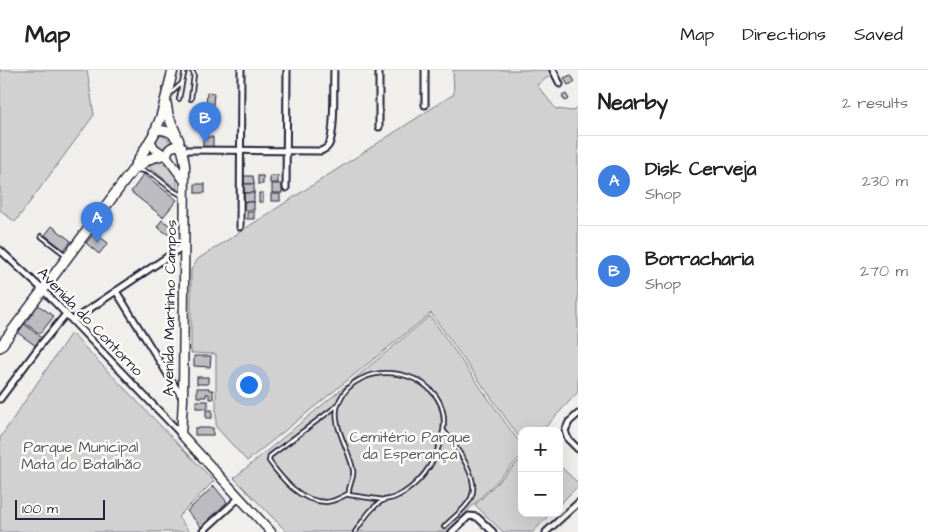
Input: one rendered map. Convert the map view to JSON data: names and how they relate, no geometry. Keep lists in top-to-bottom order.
{
  "streets": {
    "main road": ["Avenida Martinho Campos"],
    "street": ["Avenida do Contorno"]
  },
  "crossings": [
    ["Avenida Martinho Campos", "Avenida do Contorno"]
  ],
  "parks": ["Cemitério Parque da Esperança", "Parque Municipal Mata do Batalhão"],
  "scale_bar": "100 m",
  "page": {
    "header": "Map",
    "nav": ["Map", "Directions", "Saved"],
    "heading": ["Nearby", "2 results"],
    "pins": ["B", "A"],
    "list": [
      {
        "mark": "A",
        "name": "Disk Cerveja",
        "note": "Shop",
        "value": "230 m"
      },
      {
        "mark": "B",
        "name": "Borracharia",
        "note": "Shop",
        "value": "270 m"
      }
    ],
    "map_buttons": ["+", "−"],
    "scale": "100 m"
  }
}
